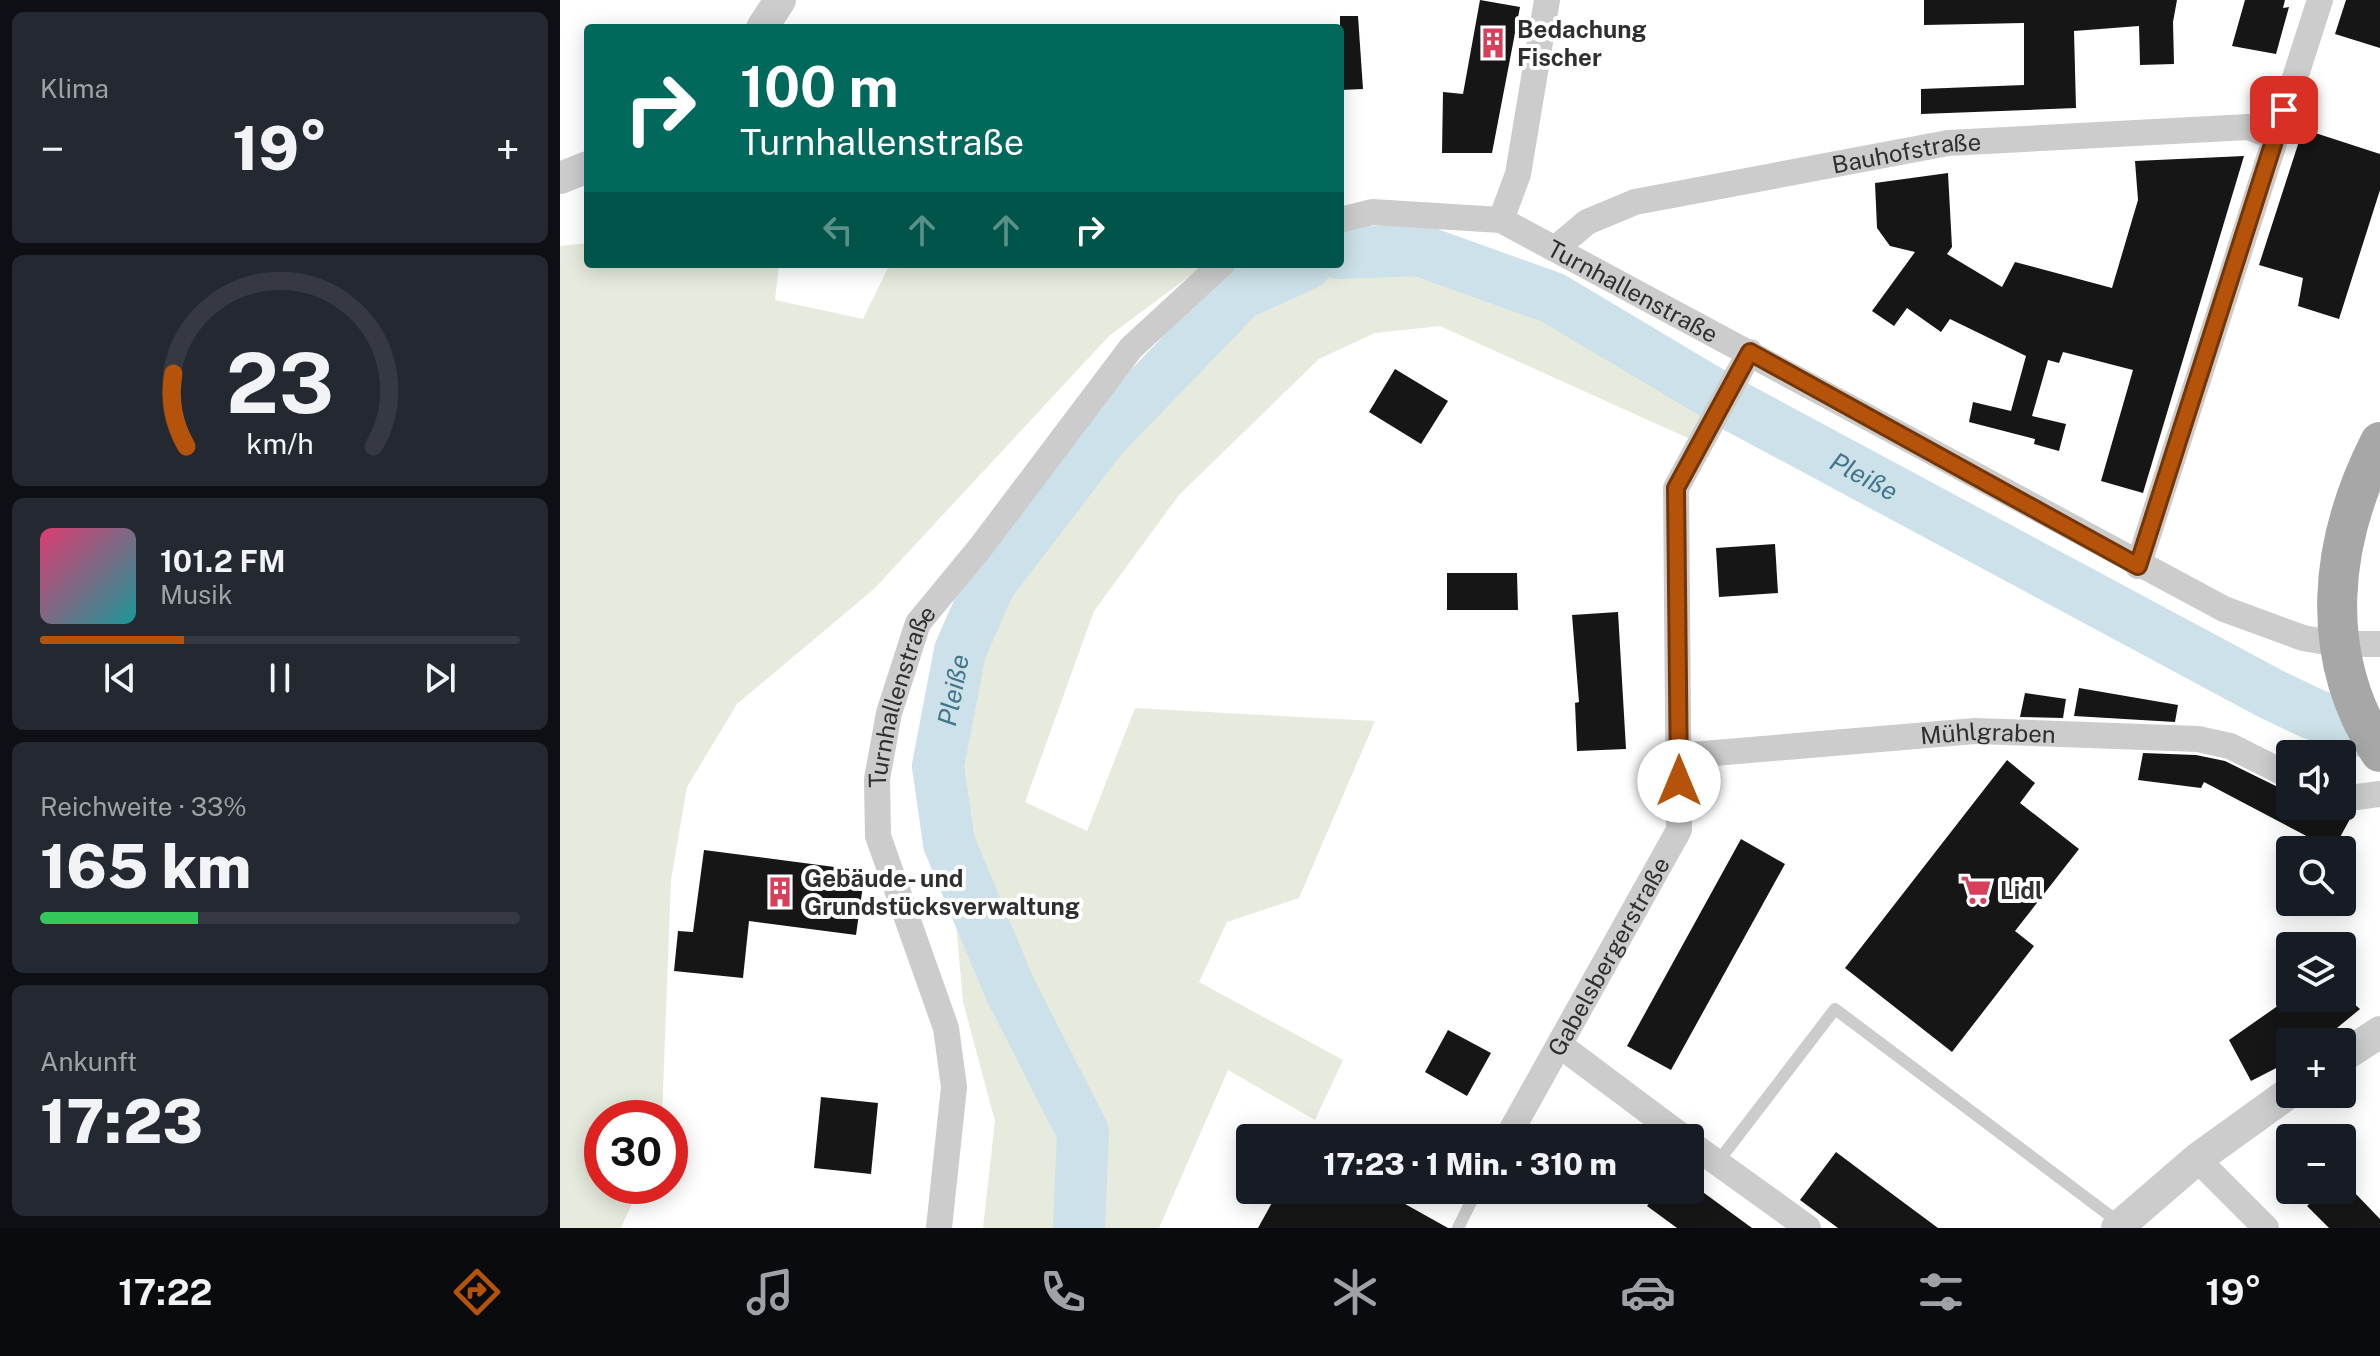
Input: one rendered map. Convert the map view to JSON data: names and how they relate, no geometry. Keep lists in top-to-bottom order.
{
  "streets": {
    "street": [
      "Bauhofstraße",
      "Turnhallenstraße",
      "Mühlgraben",
      "Gabelsbergerstraße"
    ]
  },
  "crossings": [
    ["Bauhofstraße", "Turnhallenstraße"],
    ["Turnhallenstraße", "Gabelsbergerstraße"],
    ["Mühlgraben", "Gabelsbergerstraße"]
  ],
  "water": ["Pleiße"],
  "places": {
    "building": ["Bedachung Fischer", "Gebäude- und Grundstücksverwaltung"],
    "supermarket": ["Lidl"]
  },
  "page": {
    "tile": [
      "Klima",
      ["Reichweite · 33%", "165 km"],
      ["Ankunft", "17:23"]
    ],
    "turn": ["100 m", "Turnhallenstraße"],
    "heat": ["−", "19°", "+"],
    "song": ["101.2 FM", "Musik"],
    "map_buttons": ["+", "−"],
    "limit": "30",
    "trip": "17:23 · 1 Min. · 310 m",
    "tabs": ["17:22", "19°"],
    "gauge": ["23", "km/h"]
  }
}
